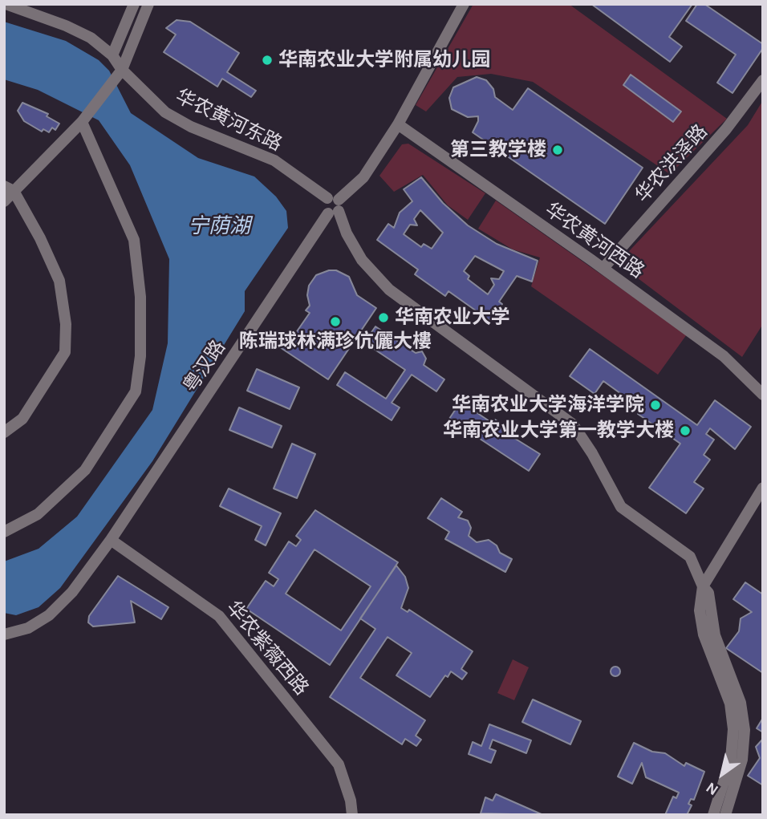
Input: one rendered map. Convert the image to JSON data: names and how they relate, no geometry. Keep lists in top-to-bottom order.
{
  "streets": {
    "street": [
      "华农黄河东路",
      "华农洪泽路",
      "华农黄河西路",
      "粤汉路",
      "华农紫薇西路"
    ]
  },
  "crossings": [
    ["华农黄河东路", "粤汉路"],
    ["华农洪泽路", "华农黄河西路"],
    ["华农黄河西路", "粤汉路"],
    ["粤汉路", "华农紫薇西路"]
  ],
  "water": ["宁荫湖"],
  "places": [
    "华南农业大学附属幼儿园",
    "第三教学楼",
    "华南农业大学",
    "陈瑞球林满珍伉儷大樓",
    "华南农业大学海洋学院",
    "华南农业大学第一教学大楼"
  ],
  "north": "bottom left"
}
